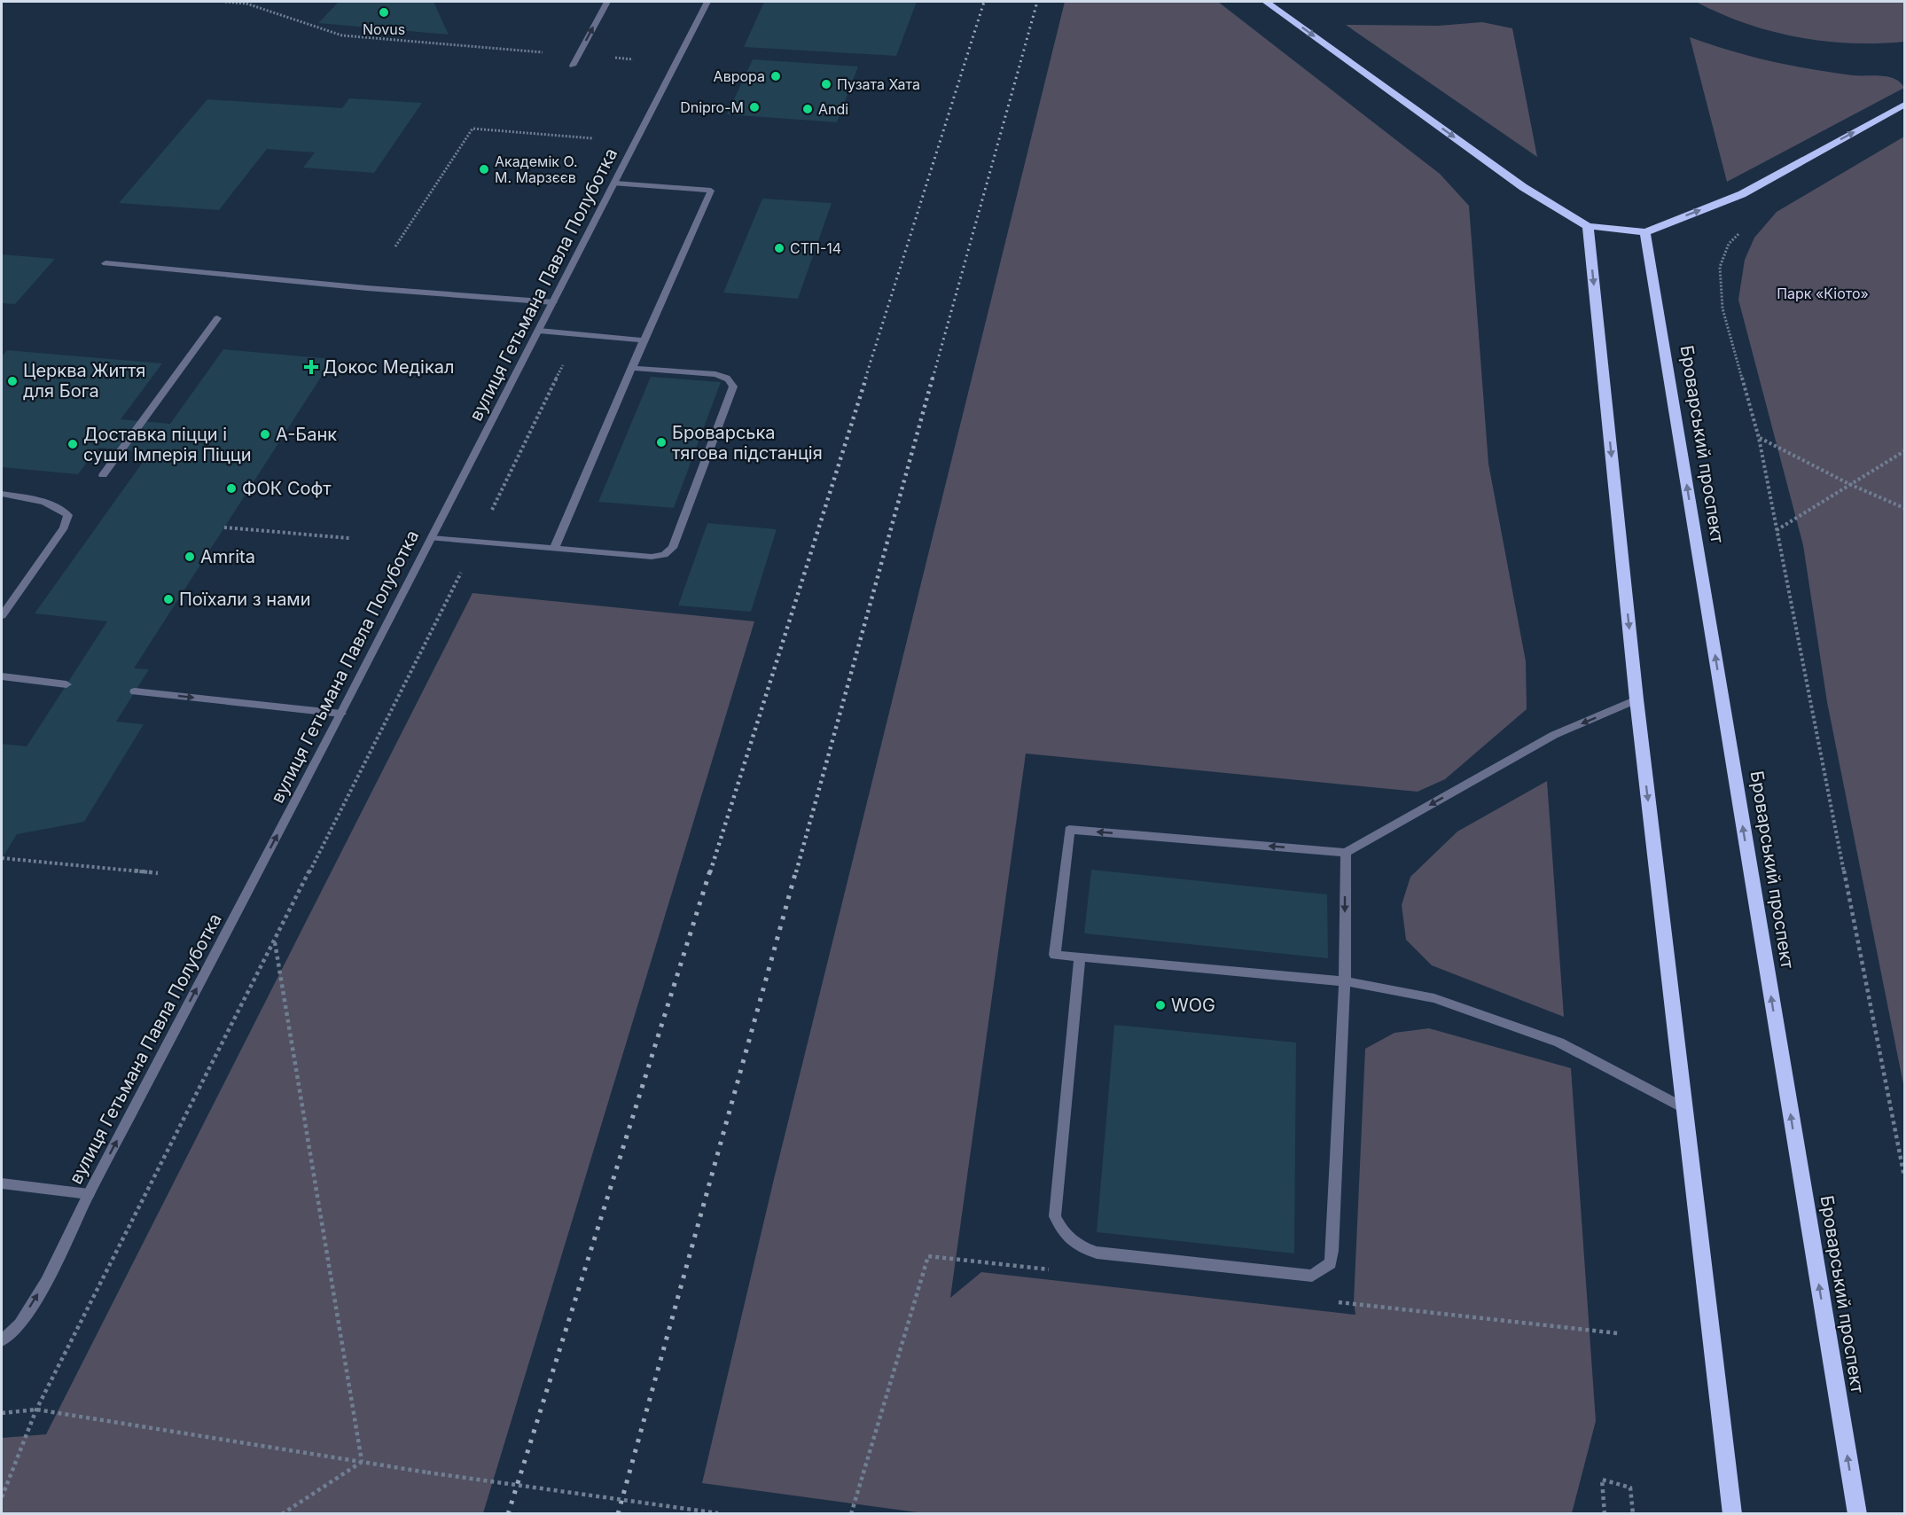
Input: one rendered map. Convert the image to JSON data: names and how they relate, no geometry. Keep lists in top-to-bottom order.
{
  "streets": {
    "highway": ["Броварський проспект"],
    "street": ["вулиця Гетьмана Павла Полуботка"]
  },
  "one_way": ["вулиця Гетьмана Павла Полуботка"],
  "parks": ["Парк «Кіото»"],
  "places": {
    "other": [
      "Novus",
      "Аврора",
      "Пузата Хата",
      "Dnipro-M",
      "Andi",
      "Академік О. М. Марзєєв",
      "СТП-14",
      "Церква Життя для Бога",
      "А-Банк",
      "Броварська тягова підстанція",
      "Доставка піцци і суши Імперія Піцци",
      "ФОК Софт",
      "Amrita",
      "Поїхали з нами",
      "WOG"
    ],
    "health": ["Докос Медікал"]
  }
}
